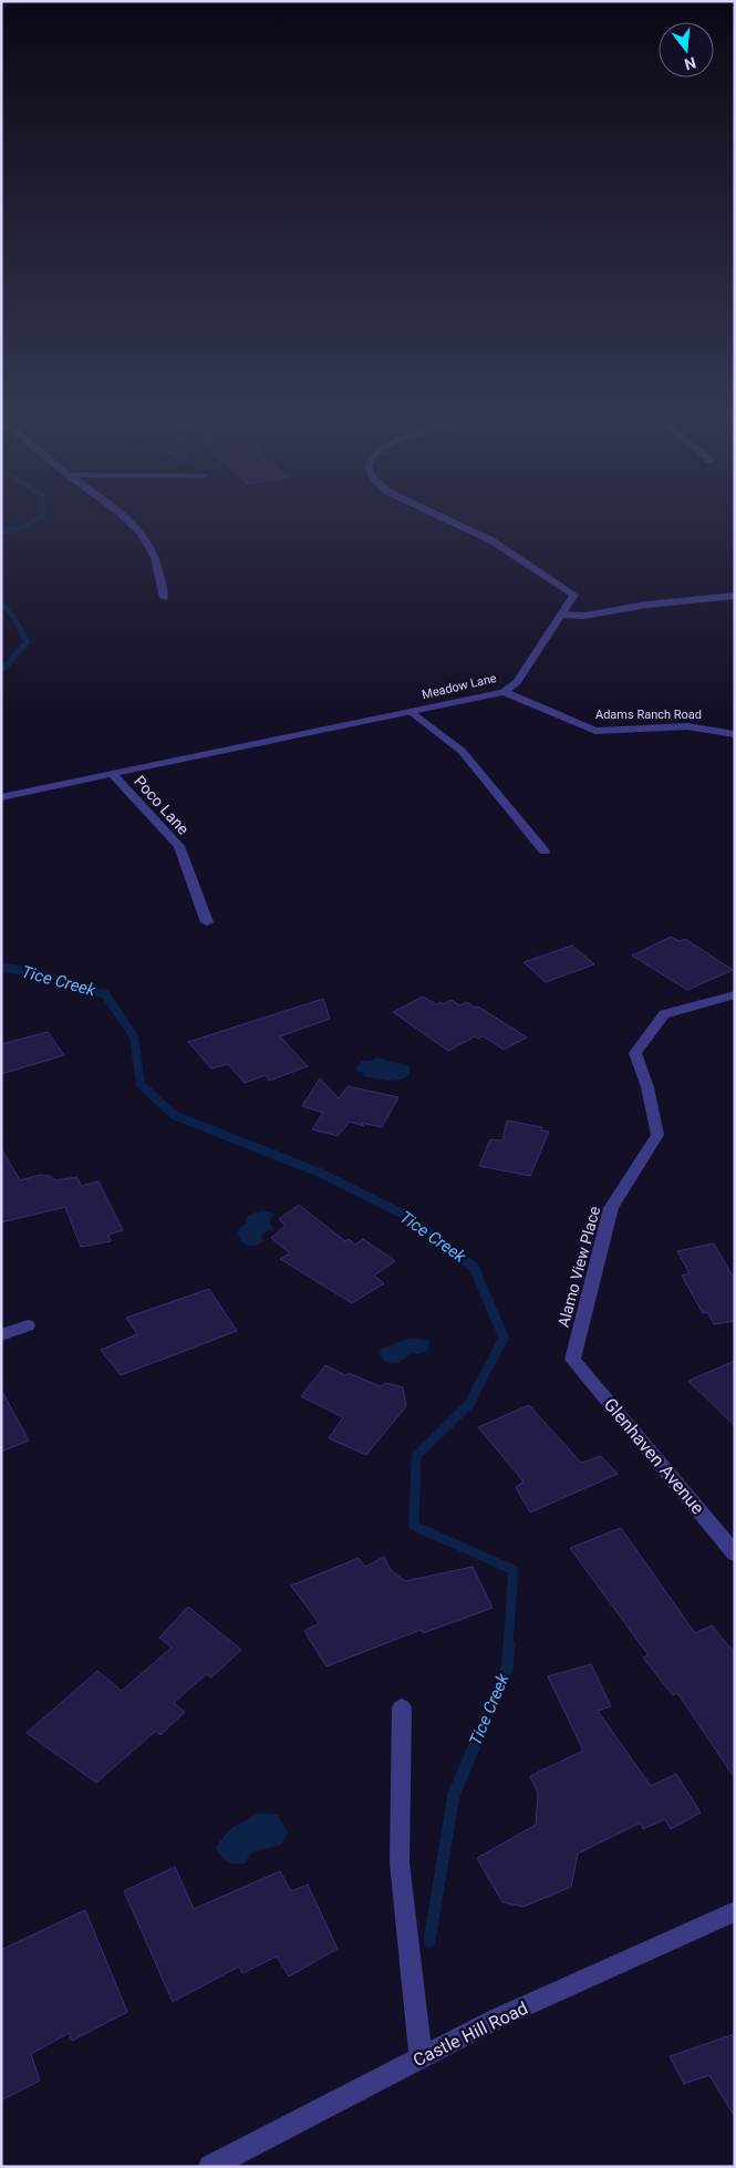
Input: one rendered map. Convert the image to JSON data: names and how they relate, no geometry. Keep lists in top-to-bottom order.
{
  "streets": {
    "street": [
      "Meadow Lane",
      "Adams Ranch Road",
      "Poco Lane",
      "Alamo View Place",
      "Glenhaven Avenue",
      "Castle Hill Road"
    ]
  },
  "crossings": [
    ["Meadow Lane", "Adams Ranch Road"],
    ["Meadow Lane", "Poco Lane"],
    ["Alamo View Place", "Glenhaven Avenue"]
  ],
  "water": ["Tice Creek"],
  "north": "bottom"
}
